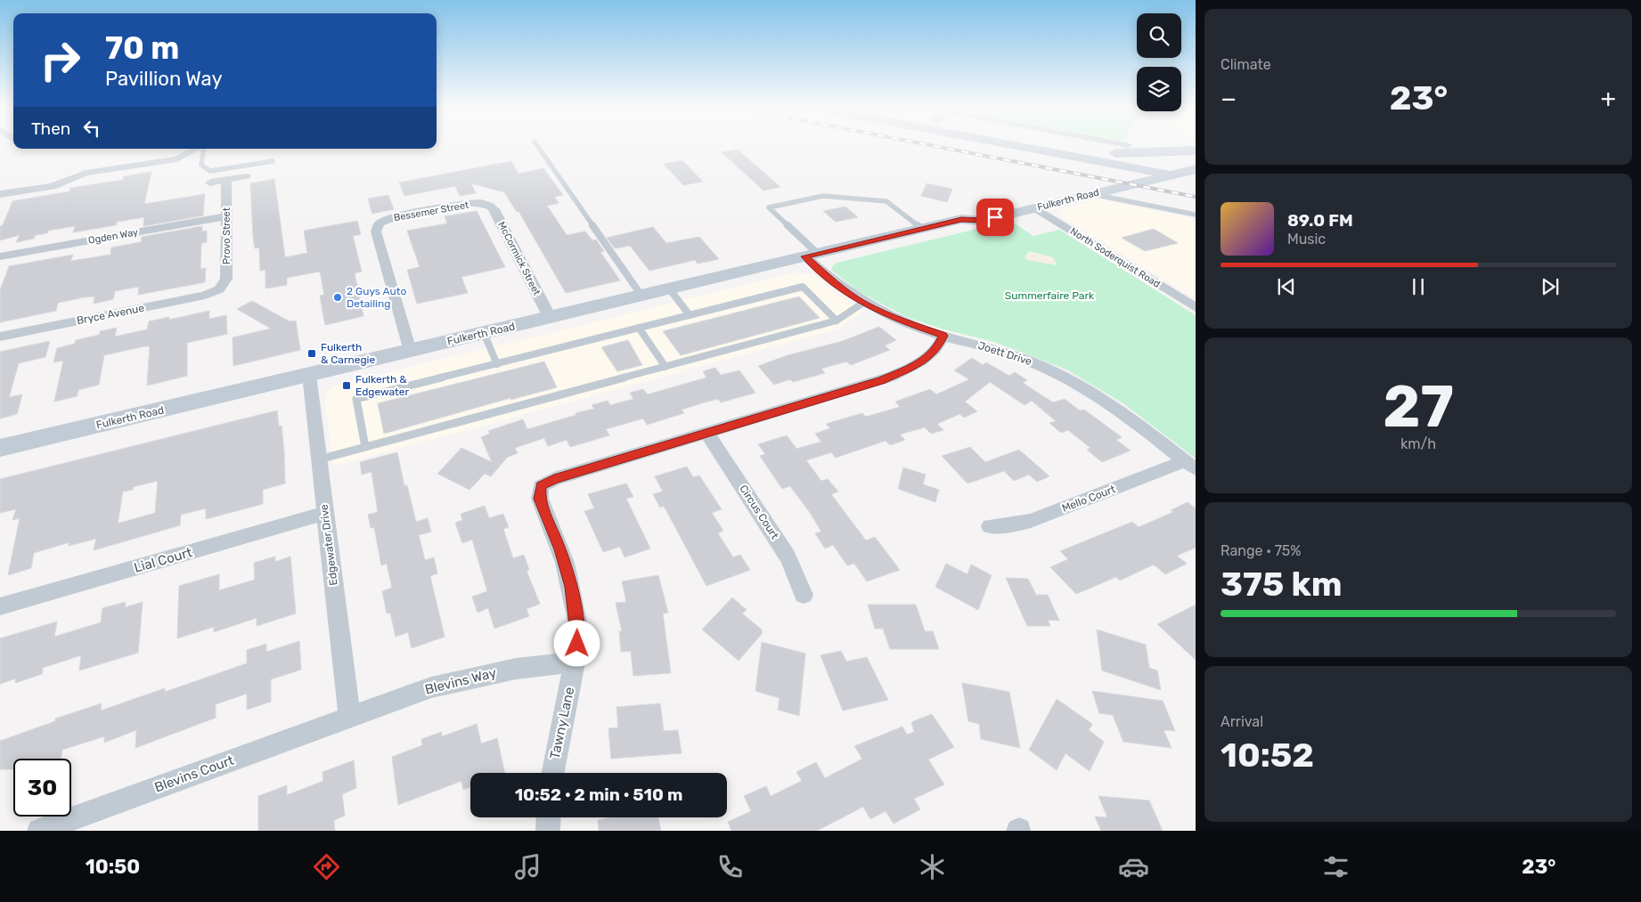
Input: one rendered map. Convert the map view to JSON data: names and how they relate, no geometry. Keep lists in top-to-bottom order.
{
  "streets": {
    "street": [
      "Fulkerth Road",
      "Bessemer Street",
      "Ogden Way",
      "Provo Street",
      "North Soderquist Road",
      "McCormick Street",
      "Bryce Avenue",
      "Joett Drive",
      "Mello Court",
      "Circus Court",
      "Edgewater Drive",
      "Lial Court",
      "Blevins Way",
      "Tawny Lane",
      "Blevins Court"
    ]
  },
  "crossings": [
    ["Fulkerth Road", "Bessemer Street"],
    ["Fulkerth Road", "North Soderquist Road"],
    ["Fulkerth Road", "McCormick Street"],
    ["Fulkerth Road", "Joett Drive"],
    ["Fulkerth Road", "Edgewater Drive"],
    ["Bessemer Street", "McCormick Street"],
    ["Ogden Way", "Provo Street"],
    ["Provo Street", "Bryce Avenue"],
    ["Joett Drive", "Mello Court"],
    ["Circus Court", "Tawny Lane"],
    ["Edgewater Drive", "Lial Court"],
    ["Edgewater Drive", "Blevins Way"],
    ["Edgewater Drive", "Blevins Court"],
    ["Blevins Way", "Tawny Lane"],
    ["Blevins Way", "Blevins Court"]
  ],
  "parks": ["Summerfaire Park"],
  "places": {
    "other": ["2 Guys Auto Detailing"],
    "transit": ["Fulkerth & Carnegie", "Fulkerth & Edgewater"]
  },
  "page": {
    "tile": [
      "Climate",
      ["27", "km/h"],
      ["Range · 75%", "375 km"],
      ["Arrival", "10:52"]
    ],
    "turn": ["70 m", "Pavillion Way"],
    "heat": ["−", "23°", "+"],
    "then": "Then",
    "song": ["89.0 FM", "Music"],
    "limit": "30",
    "trip": "10:52 · 2 min · 510 m",
    "tabs": ["10:50", "23°"]
  }
}
